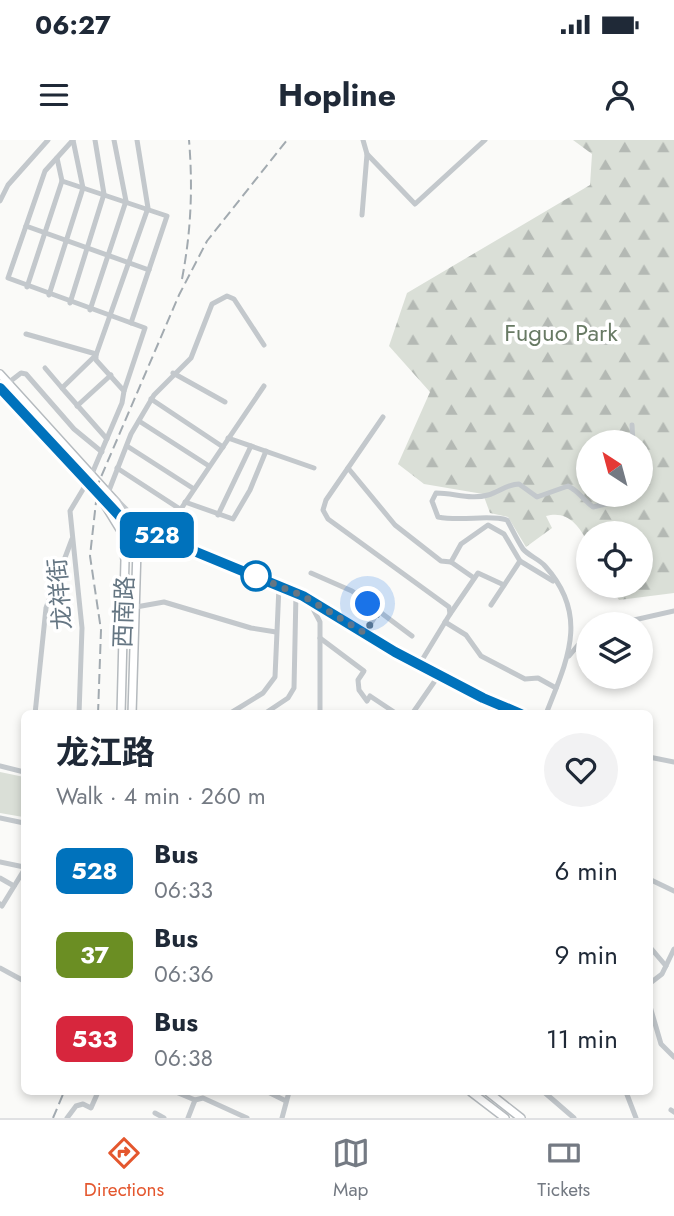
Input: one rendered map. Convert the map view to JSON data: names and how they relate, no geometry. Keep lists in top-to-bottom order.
{
  "streets": {
    "main road": ["西南路"],
    "street": ["龙祥街"]
  },
  "crossings": [
    ["龙祥街", "西南路"]
  ],
  "parks": ["Fuguo Park"],
  "lines": ["bus line 528"],
  "north": "top left",
  "page": {
    "status": "06:27",
    "header": "Hopline",
    "on_map": "528",
    "heading": ["龙江路", "Walk · 4 min · 260 m"],
    "list": [
      {
        "mark": "528",
        "name": "Bus",
        "note": "06:33",
        "value": "6 min"
      },
      {
        "mark": "37",
        "name": "Bus",
        "note": "06:36",
        "value": "9 min"
      },
      {
        "mark": "533",
        "name": "Bus",
        "note": "06:38",
        "value": "11 min"
      }
    ],
    "tabs": ["Directions", "Map", "Tickets"]
  }
}
